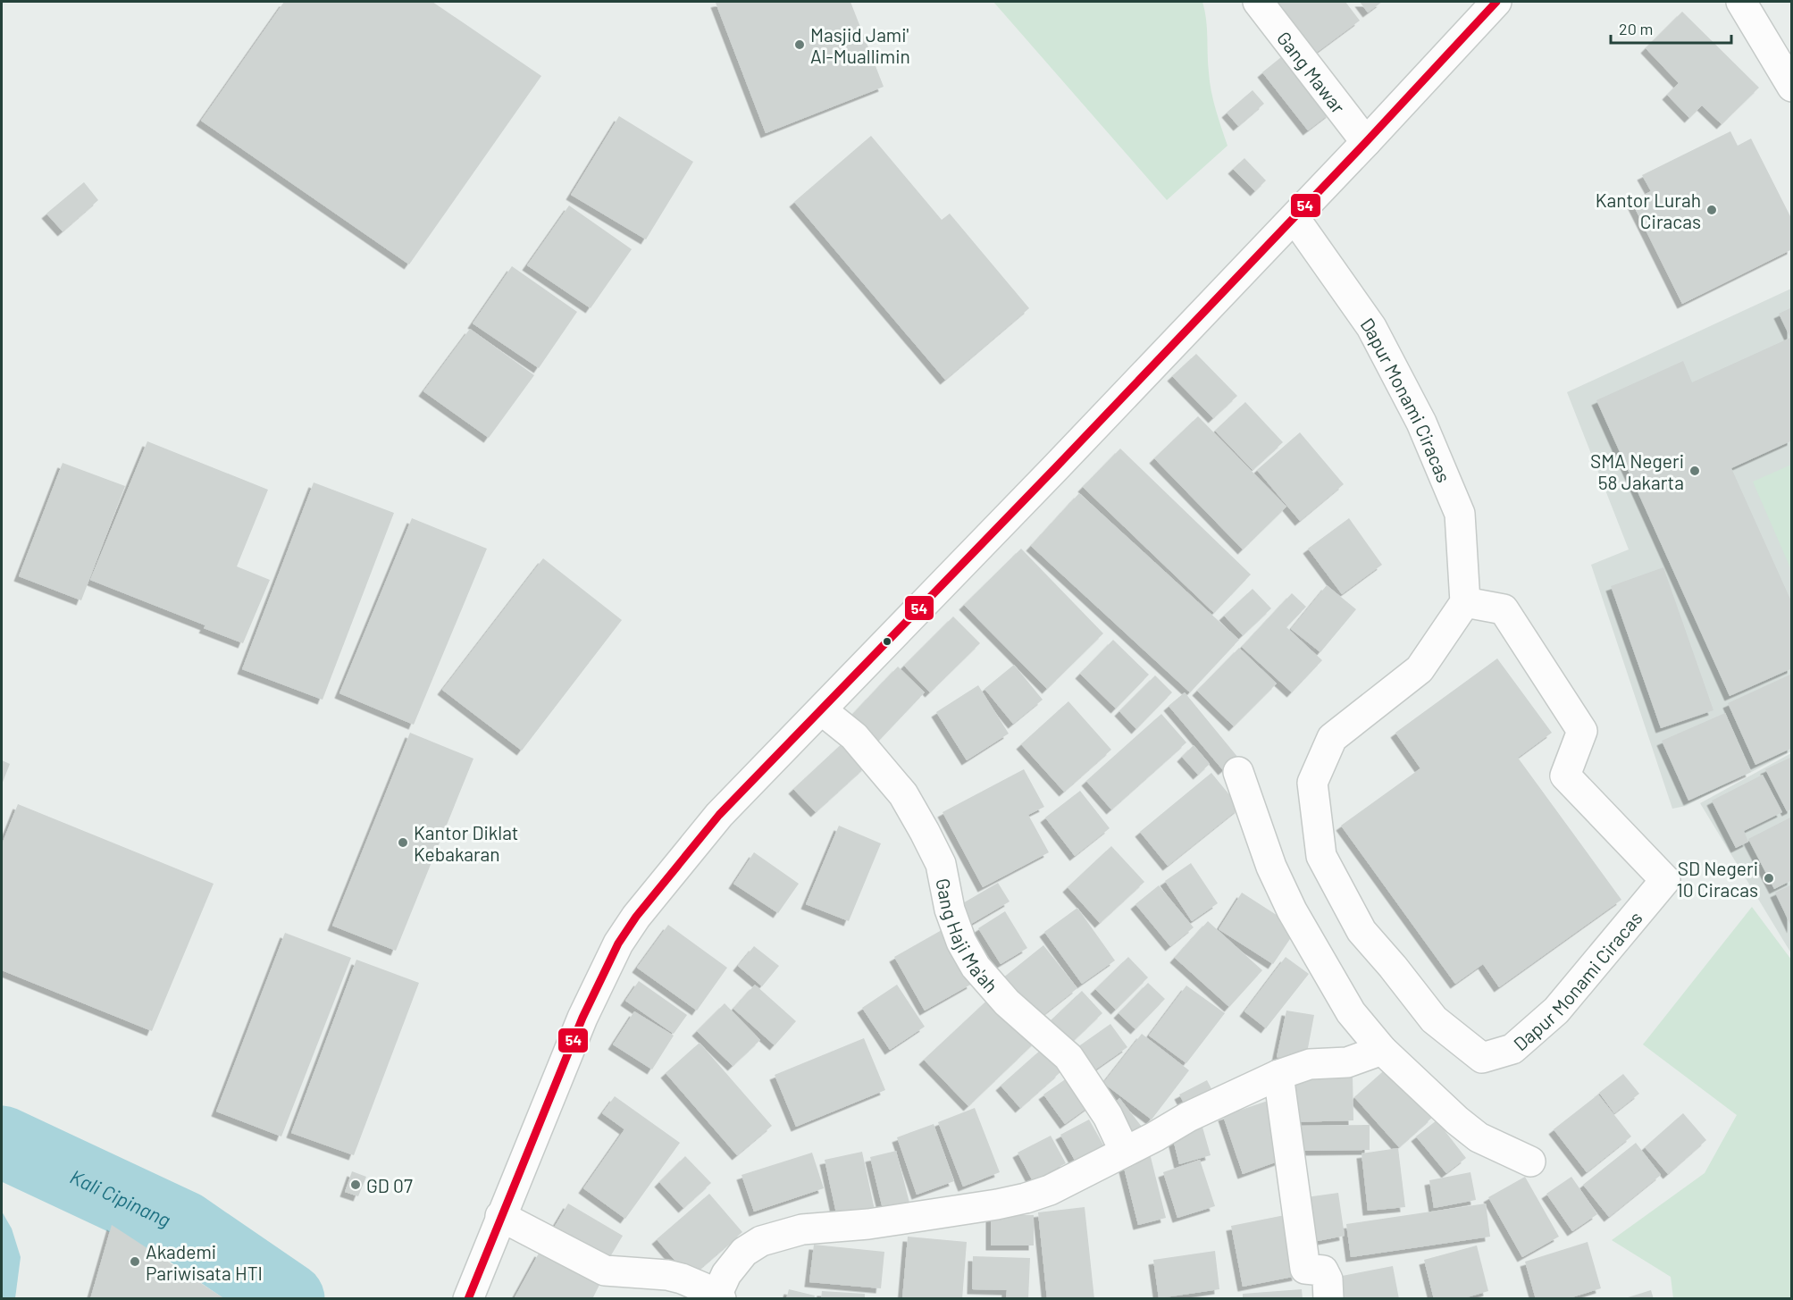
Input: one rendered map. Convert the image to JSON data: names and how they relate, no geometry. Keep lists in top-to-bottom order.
{
  "streets": {
    "street": ["Gang Mawar", "Dapur Monami Ciracas", "Gang Haji Ma'ah"]
  },
  "water": ["Kali Cipinang"],
  "places": [
    "Masjid Jami' Al-Muallimin",
    "Kantor Lurah Ciracas",
    "SMA Negeri 58 Jakarta",
    "Kantor Diklat Kebakaran",
    "SD Negeri 10 Ciracas",
    "GD 07",
    "Akademi Pariwisata HTI"
  ],
  "lines": ["transit line 54"],
  "scale_bar": "20 m"
}
